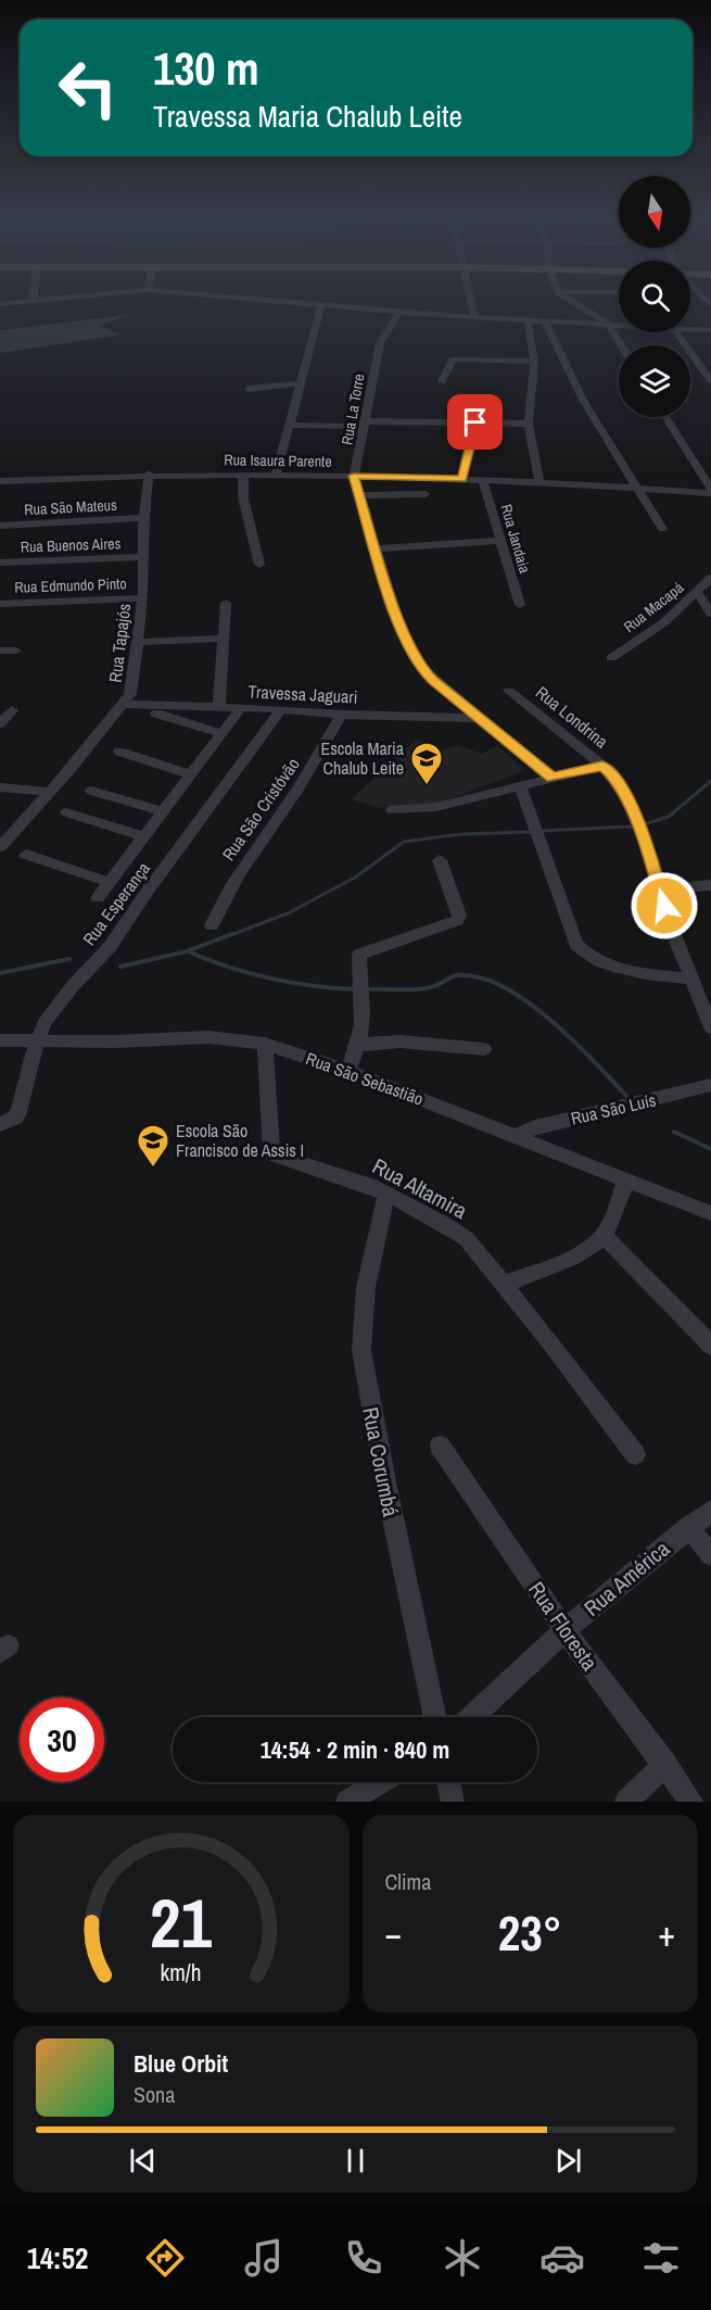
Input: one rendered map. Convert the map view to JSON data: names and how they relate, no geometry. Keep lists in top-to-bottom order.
{
  "streets": {
    "street": [
      "Rua La Torre",
      "Rua Isaura Parente",
      "Rua São Mateus",
      "Rua Jandaia",
      "Rua Buenos Aires",
      "Rua Edmundo Pinto",
      "Rua Macapá",
      "Rua Tapajós",
      "Travessa Jaguari",
      "Rua Londrina",
      "Rua São Cristóvão",
      "Rua Esperança",
      "Rua São Sebastião",
      "Rua São Luís",
      "Rua Altamira",
      "Rua Corumbá",
      "Rua América",
      "Rua Floresta"
    ]
  },
  "crossings": [
    ["Rua La Torre", "Rua Isaura Parente"],
    ["Rua Isaura Parente", "Rua Jandaia"],
    ["Rua Isaura Parente", "Rua Tapajós"],
    ["Rua São Mateus", "Rua Tapajós"],
    ["Rua Buenos Aires", "Rua Tapajós"],
    ["Rua Edmundo Pinto", "Rua Tapajós"],
    ["Rua Tapajós", "Travessa Jaguari"],
    ["Travessa Jaguari", "Rua São Cristóvão"],
    ["Travessa Jaguari", "Rua Esperança"],
    ["Rua Esperança", "Rua São Sebastião"],
    ["Rua São Sebastião", "Rua São Luís"],
    ["Rua São Sebastião", "Rua Altamira"],
    ["Rua Altamira", "Rua Corumbá"],
    ["Rua América", "Rua Floresta"]
  ],
  "places": {
    "school or university": ["Escola Maria Chalub Leite", "Escola São Francisco de Assis I"]
  },
  "north": "bottom",
  "page": {
    "turn": ["130 m", "Travessa Maria Chalub Leite"],
    "limit": "30",
    "trip": "14:54 · 2 min · 840 m",
    "tile": "Clima",
    "heat": ["−", "23°", "+"],
    "song": ["Blue Orbit", "Sona"],
    "tabs": "14:52",
    "gauge": ["21", "km/h"]
  }
}
